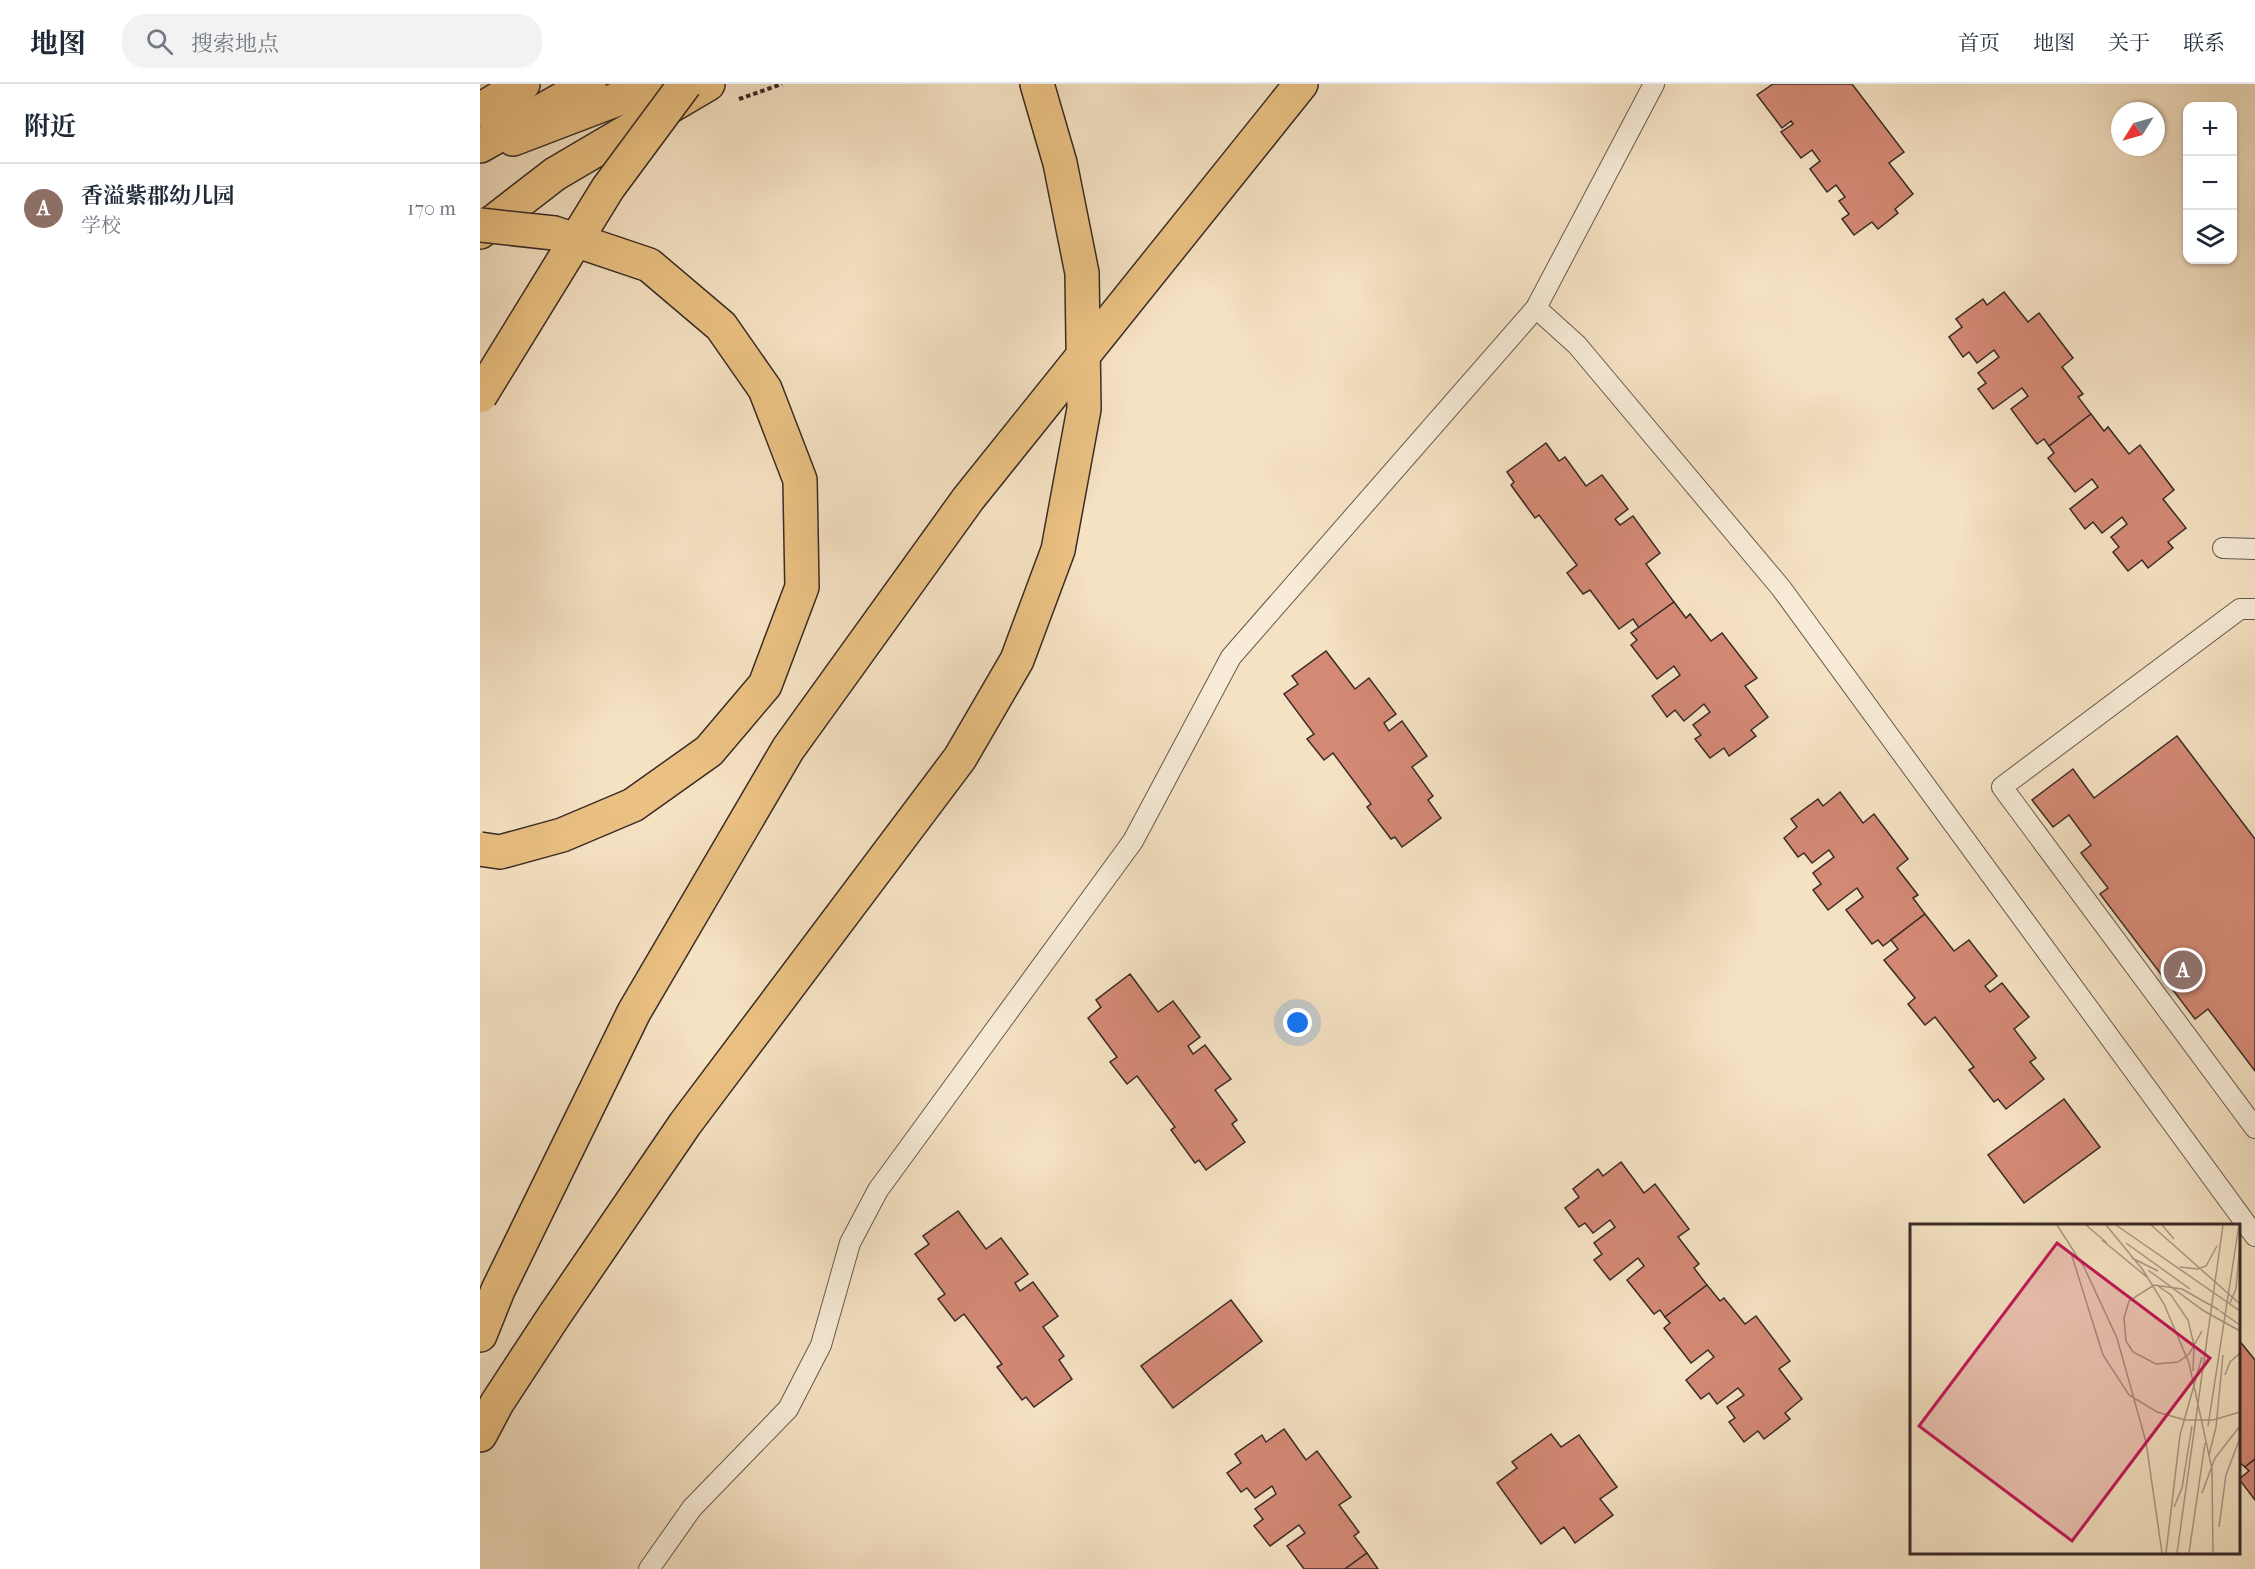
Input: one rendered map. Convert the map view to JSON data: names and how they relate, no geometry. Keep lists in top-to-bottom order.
{
  "north": "bottom left",
  "page": {
    "header": "地图",
    "search": "搜索地点",
    "nav": [
      "首页",
      "地图",
      "关于",
      "联系"
    ],
    "heading": "附近",
    "map_buttons": ["+", "−"],
    "list": [
      {
        "mark": "A",
        "name": "香溢紫郡幼儿园",
        "note": "学校",
        "value": "170 m"
      }
    ],
    "pins": "A"
  }
}
